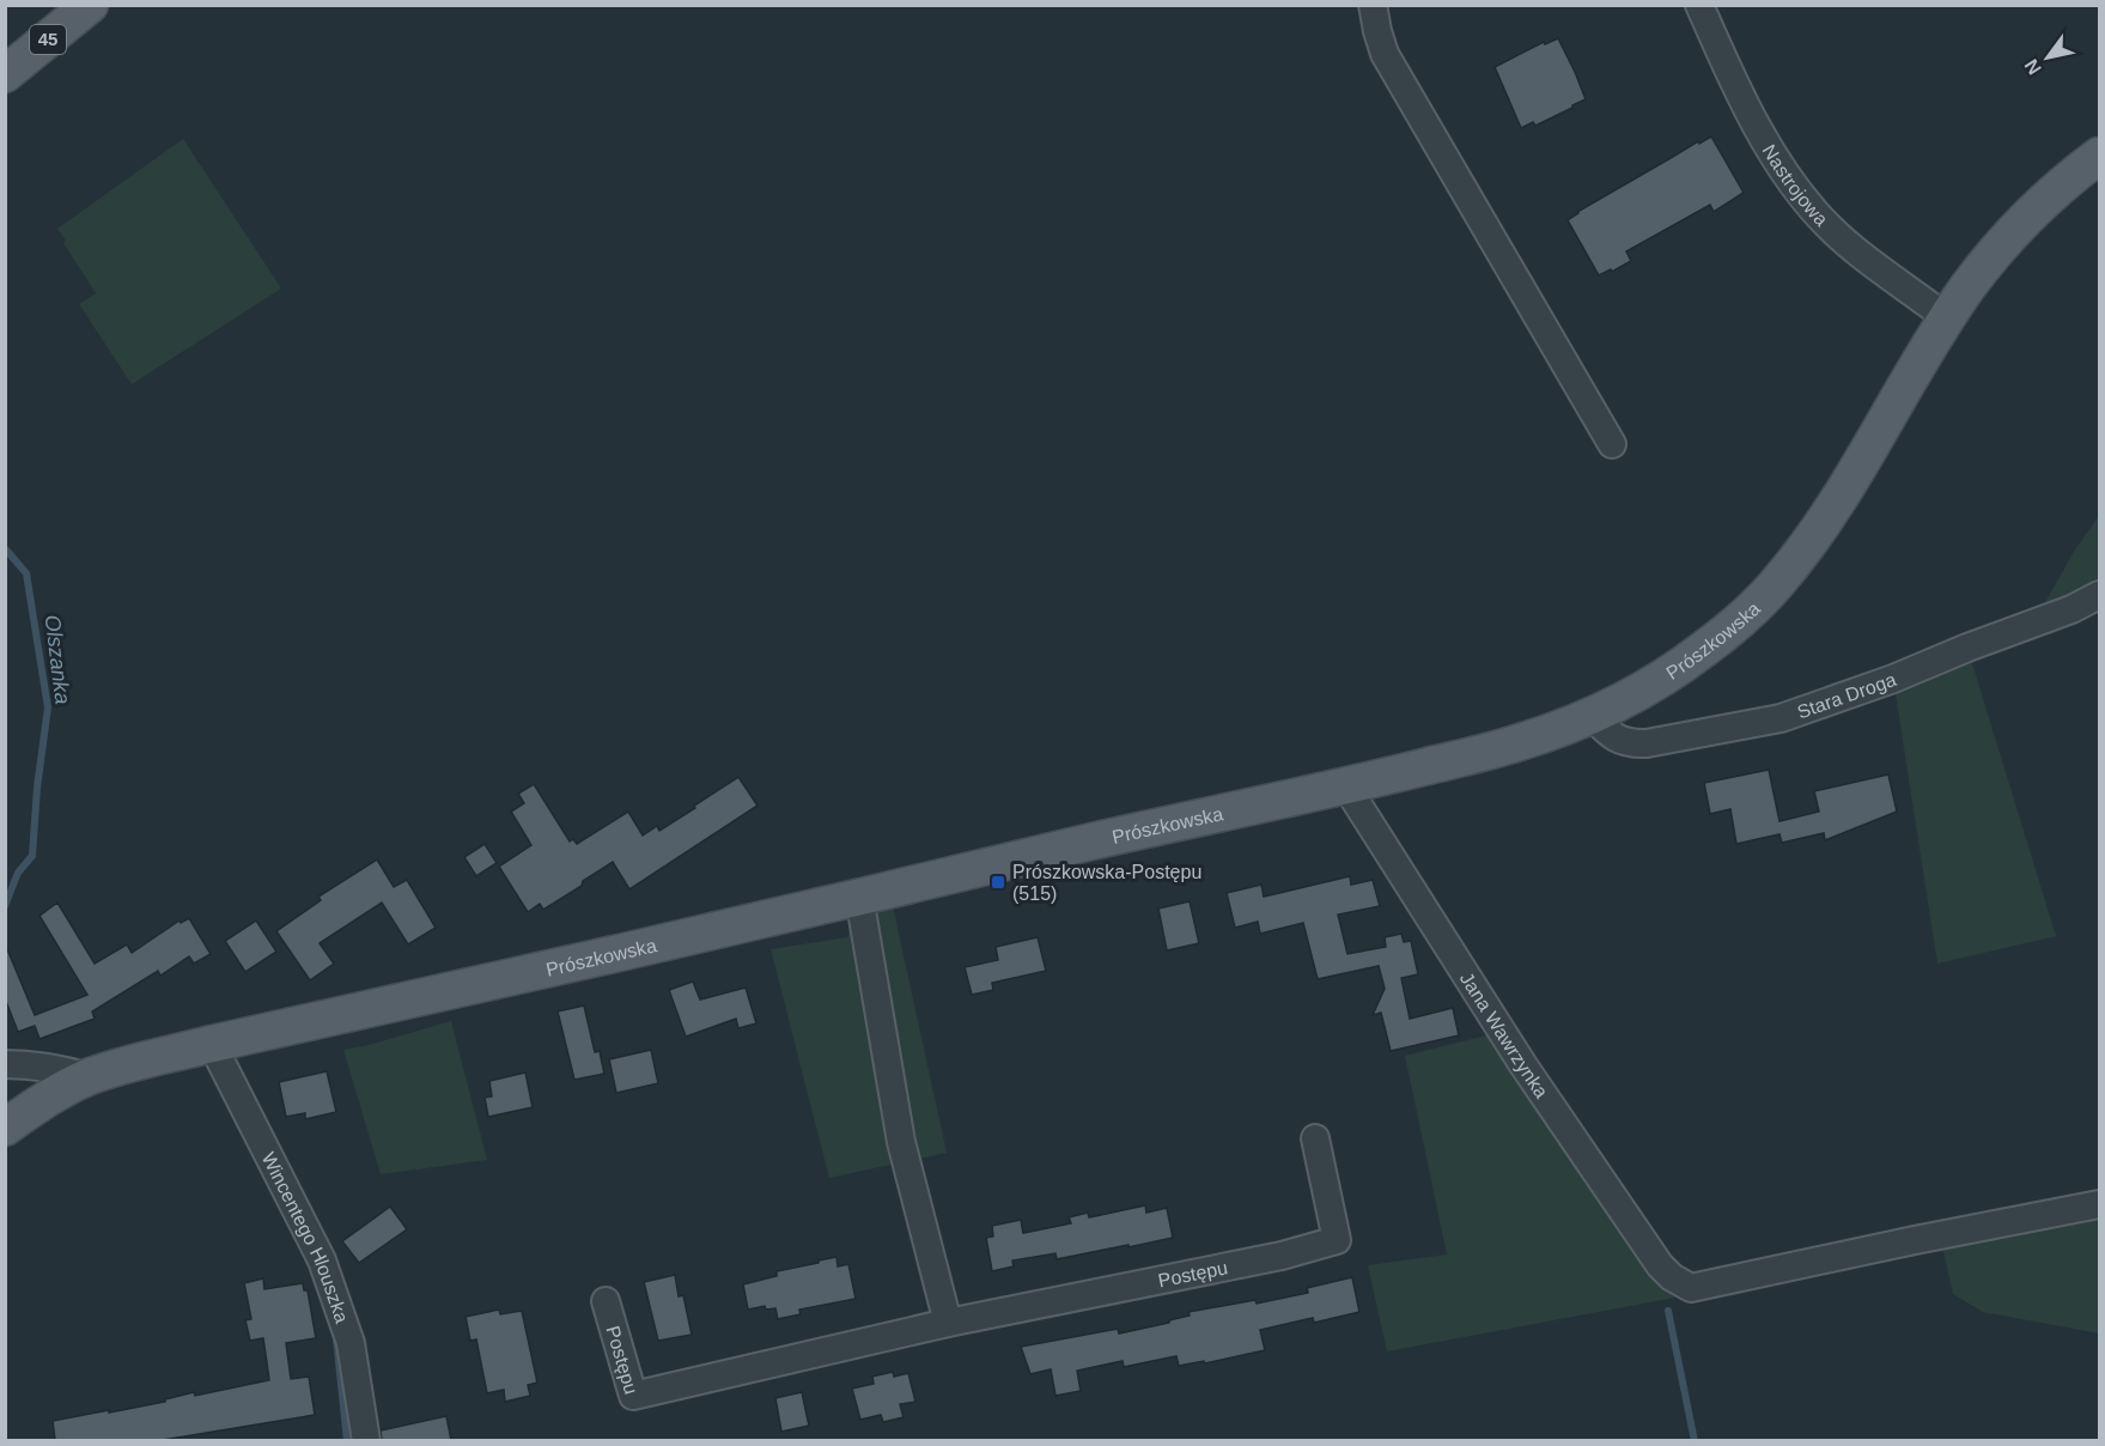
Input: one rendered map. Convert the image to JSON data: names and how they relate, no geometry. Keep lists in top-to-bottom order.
{
  "streets": {
    "main road": ["45", "Prószkowska"],
    "street": [
      "Nastrojowa",
      "Stara Droga",
      "Jana Wawrzynka",
      "Wincentego Hlouszka",
      "Postępu"
    ]
  },
  "crossings": [
    ["Nastrojowa", "Prószkowska"],
    ["Prószkowska", "Stara Droga"],
    ["Prószkowska", "Jana Wawrzynka"],
    ["Prószkowska", "Wincentego Hlouszka"]
  ],
  "water": ["Olszanka"],
  "places": {
    "transit": ["Prószkowska-Postępu (515)"]
  },
  "north": "bottom left"
}
